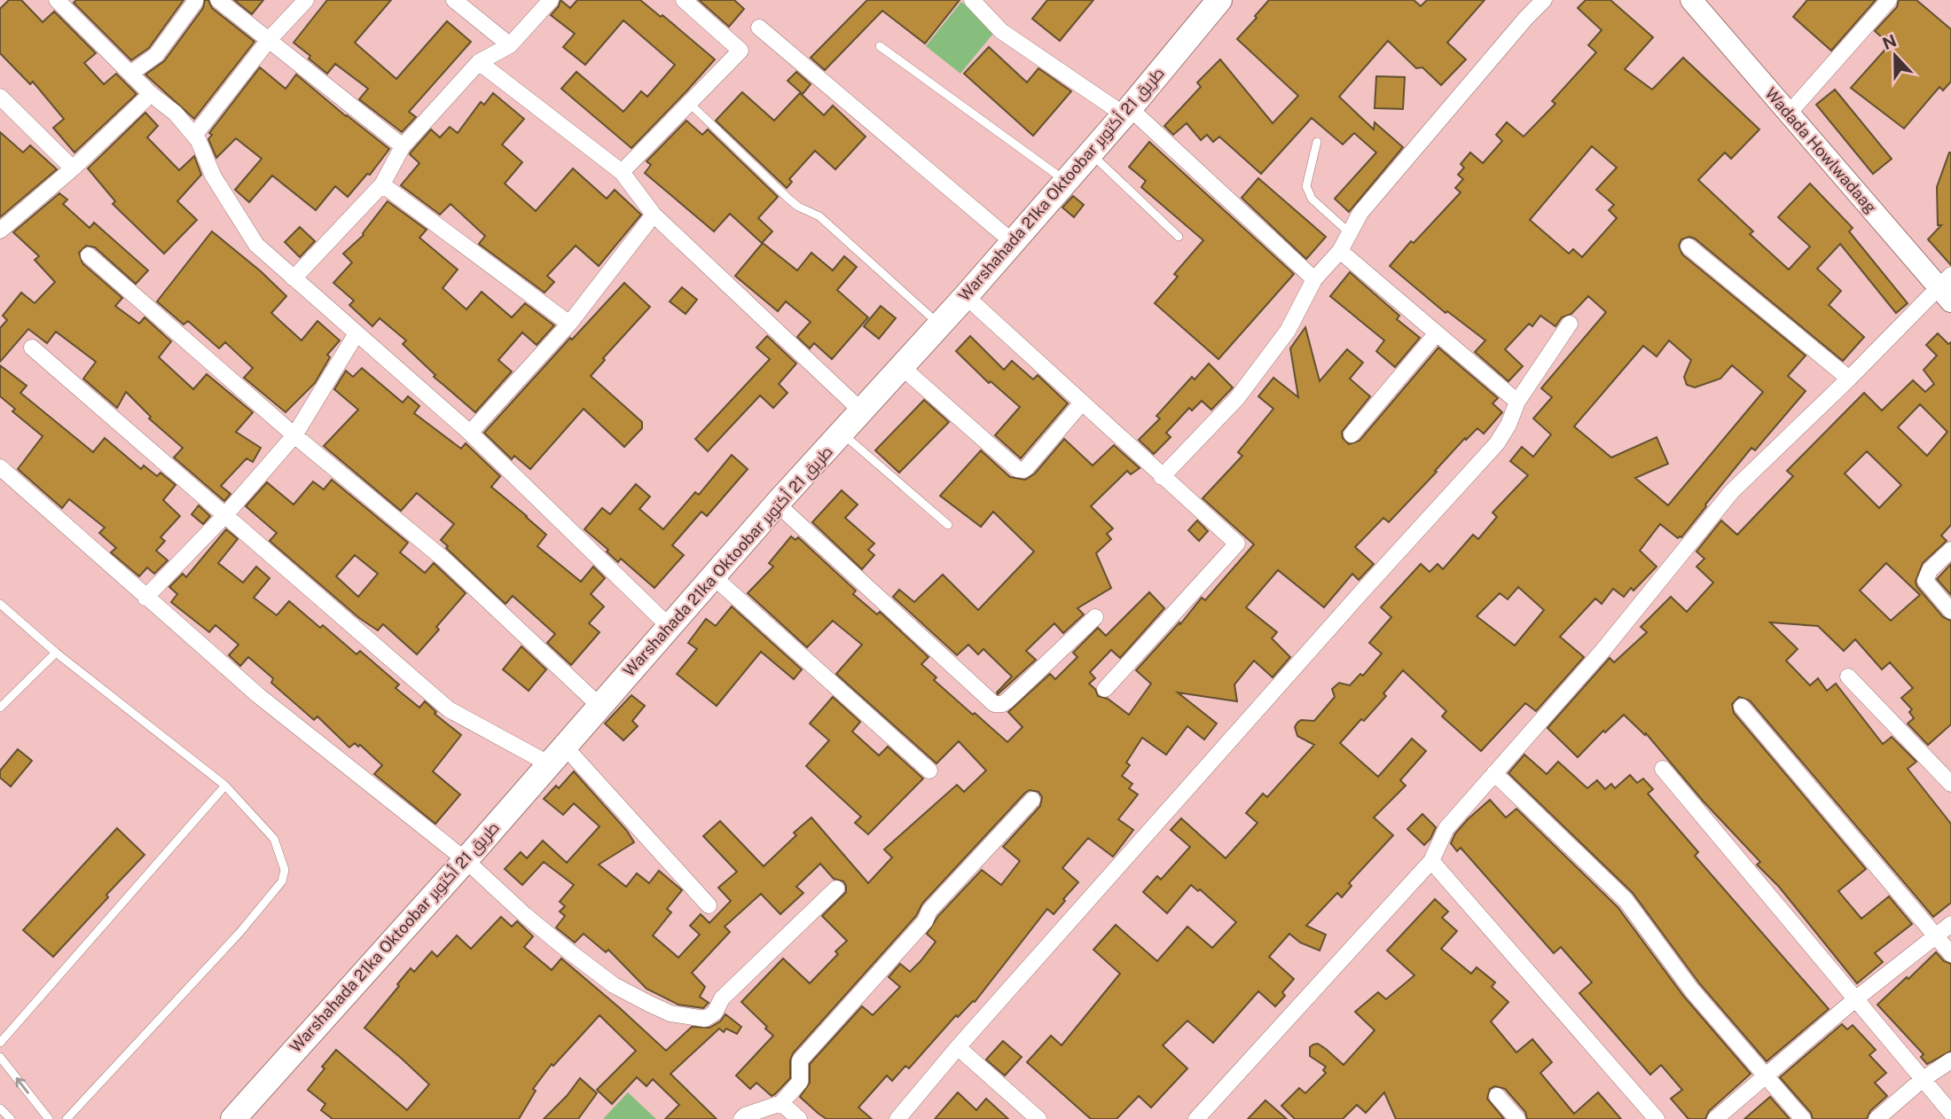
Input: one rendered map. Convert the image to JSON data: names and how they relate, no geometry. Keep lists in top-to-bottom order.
{
  "streets": {
    "main road": ["Warshahada 21ka Oktoobar طريق 21 أكتوبر"],
    "street": ["Wadada Howlwadaag"]
  },
  "north": "top"
}
